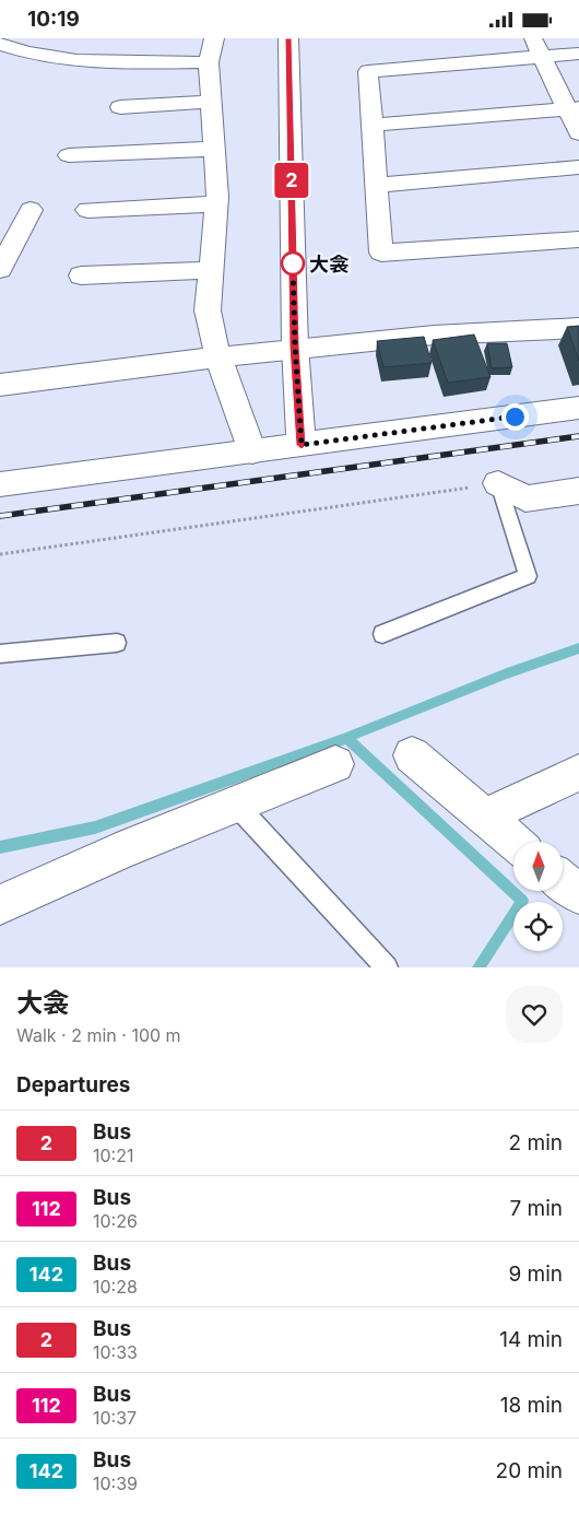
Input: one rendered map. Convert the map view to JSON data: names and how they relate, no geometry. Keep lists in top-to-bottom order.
{
  "places": ["大衾"],
  "lines": ["bus line 2"],
  "north": "top",
  "page": {
    "status": "10:19",
    "on_map": "2",
    "heading": [
      ["大衾", "Walk · 2 min · 100 m"],
      "Departures"
    ],
    "list": [
      {
        "mark": "2",
        "name": "Bus",
        "note": "10:21",
        "value": "2 min"
      },
      {
        "mark": "112",
        "name": "Bus",
        "note": "10:26",
        "value": "7 min"
      },
      {
        "mark": "142",
        "name": "Bus",
        "note": "10:28",
        "value": "9 min"
      },
      {
        "mark": "2",
        "name": "Bus",
        "note": "10:33",
        "value": "14 min"
      },
      {
        "mark": "112",
        "name": "Bus",
        "note": "10:37",
        "value": "18 min"
      },
      {
        "mark": "142",
        "name": "Bus",
        "note": "10:39",
        "value": "20 min"
      }
    ]
  }
}
